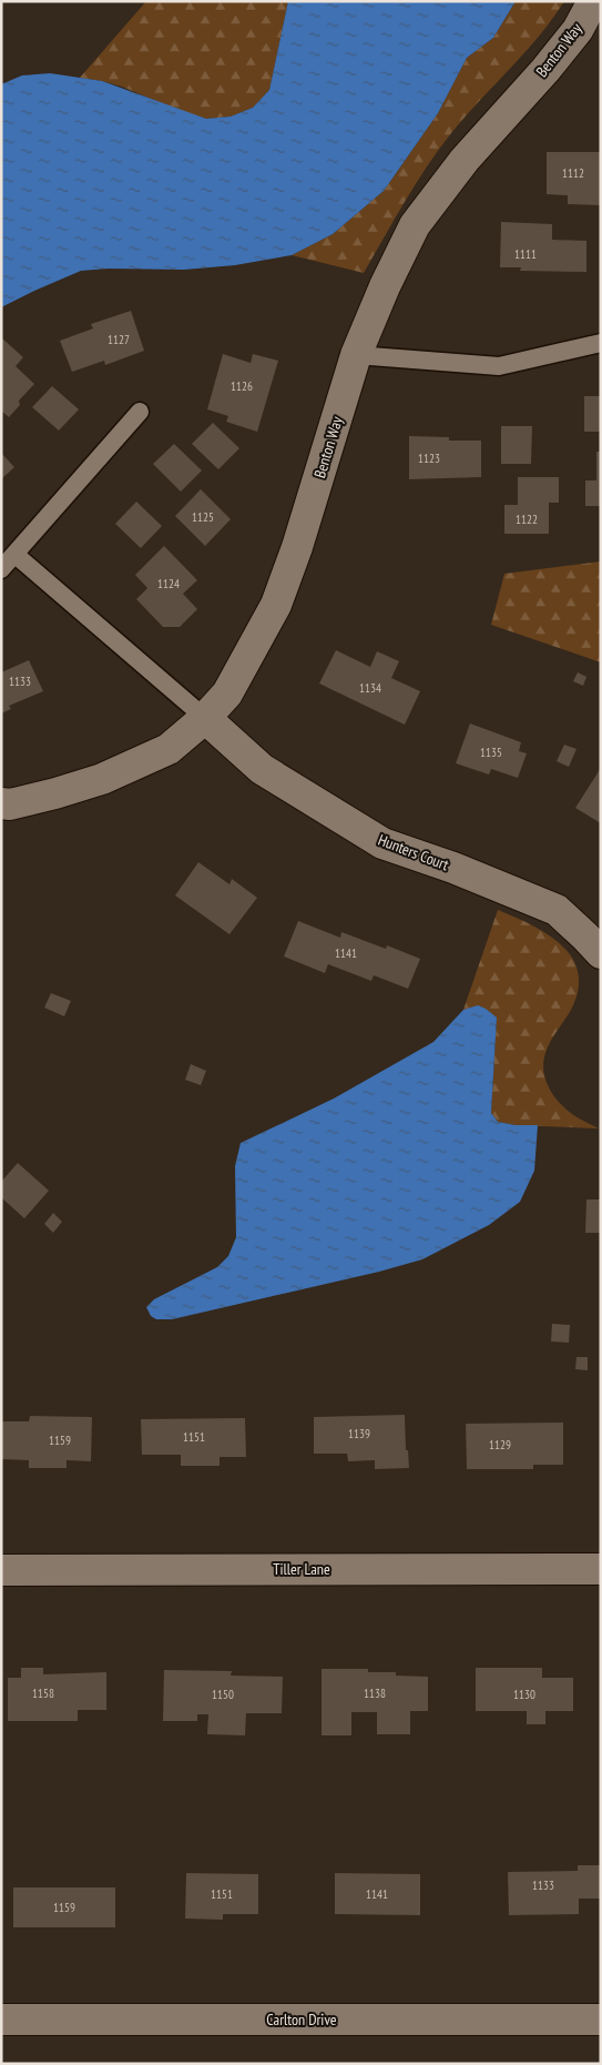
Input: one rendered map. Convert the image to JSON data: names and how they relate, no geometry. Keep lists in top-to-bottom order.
{
  "streets": {
    "street": [
      "Benton Way",
      "Hunters Court",
      "Tiller Lane",
      "Carlton Drive"
    ]
  },
  "crossings": [
    ["Benton Way", "Hunters Court"]
  ],
  "house_numbers": [
    "1112",
    "1111",
    "1127",
    "1126",
    "1123",
    "1125",
    "1122",
    "1124",
    "1133",
    "1134",
    "1135",
    "1141",
    "1139",
    "1151",
    "1159",
    "1129",
    "1158",
    "1138",
    "1150",
    "1130",
    "1133",
    "1151",
    "1141",
    "1159"
  ]
}
